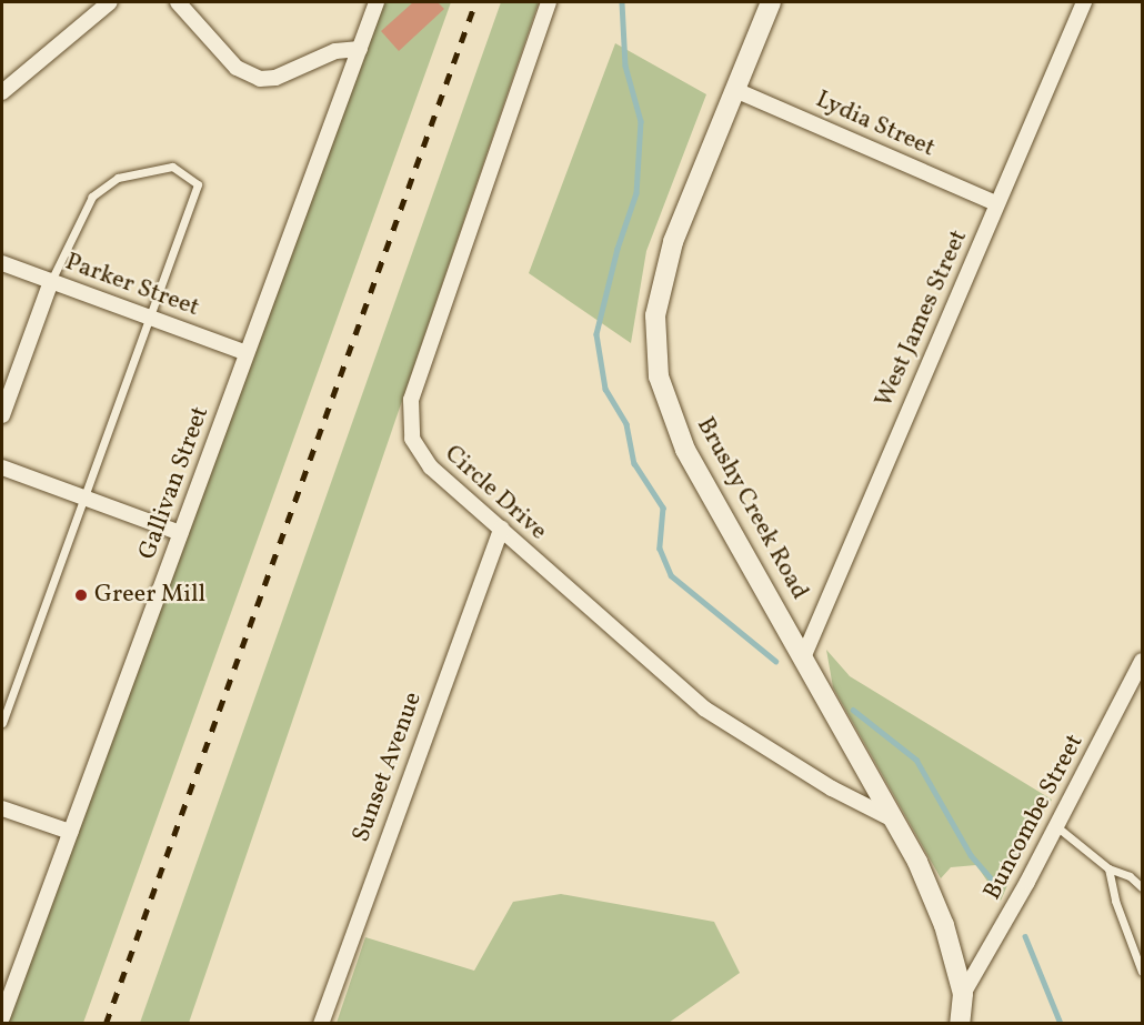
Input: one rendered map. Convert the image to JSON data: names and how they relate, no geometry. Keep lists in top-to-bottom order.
{
  "streets": {
    "street": [
      "Lydia Street",
      "Parker Street",
      "West James Street",
      "Gallivan Street",
      "Circle Drive",
      "Brushy Creek Road",
      "Sunset Avenue",
      "Buncombe Street"
    ]
  },
  "crossings": [
    ["Lydia Street", "West James Street"],
    ["Lydia Street", "Brushy Creek Road"],
    ["Parker Street", "Gallivan Street"],
    ["West James Street", "Brushy Creek Road"],
    ["Circle Drive", "Brushy Creek Road"],
    ["Circle Drive", "Sunset Avenue"],
    ["Brushy Creek Road", "Buncombe Street"]
  ],
  "places": ["Greer Mill"]
}
